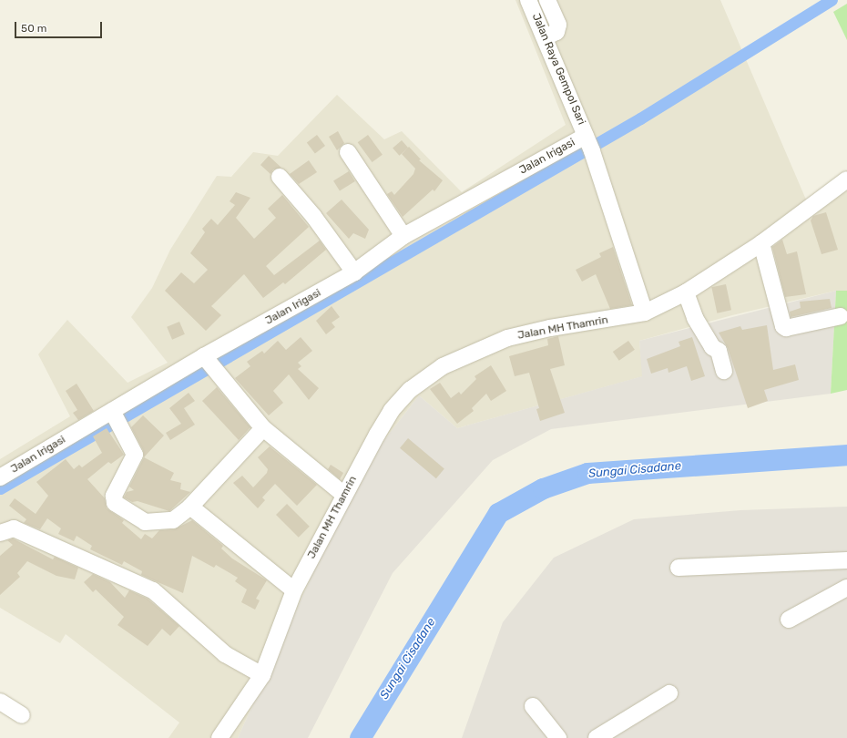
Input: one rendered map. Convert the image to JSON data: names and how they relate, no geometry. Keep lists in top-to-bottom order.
{
  "streets": {
    "street": ["Jalan Raya Gempol Sari", "Jalan Irigasi", "Jalan MH Thamrin"]
  },
  "crossings": [
    ["Jalan Raya Gempol Sari", "Jalan Irigasi"],
    ["Jalan Raya Gempol Sari", "Jalan MH Thamrin"]
  ],
  "water": ["Sungai Cisadane"],
  "scale_bar": "50 m"
}
